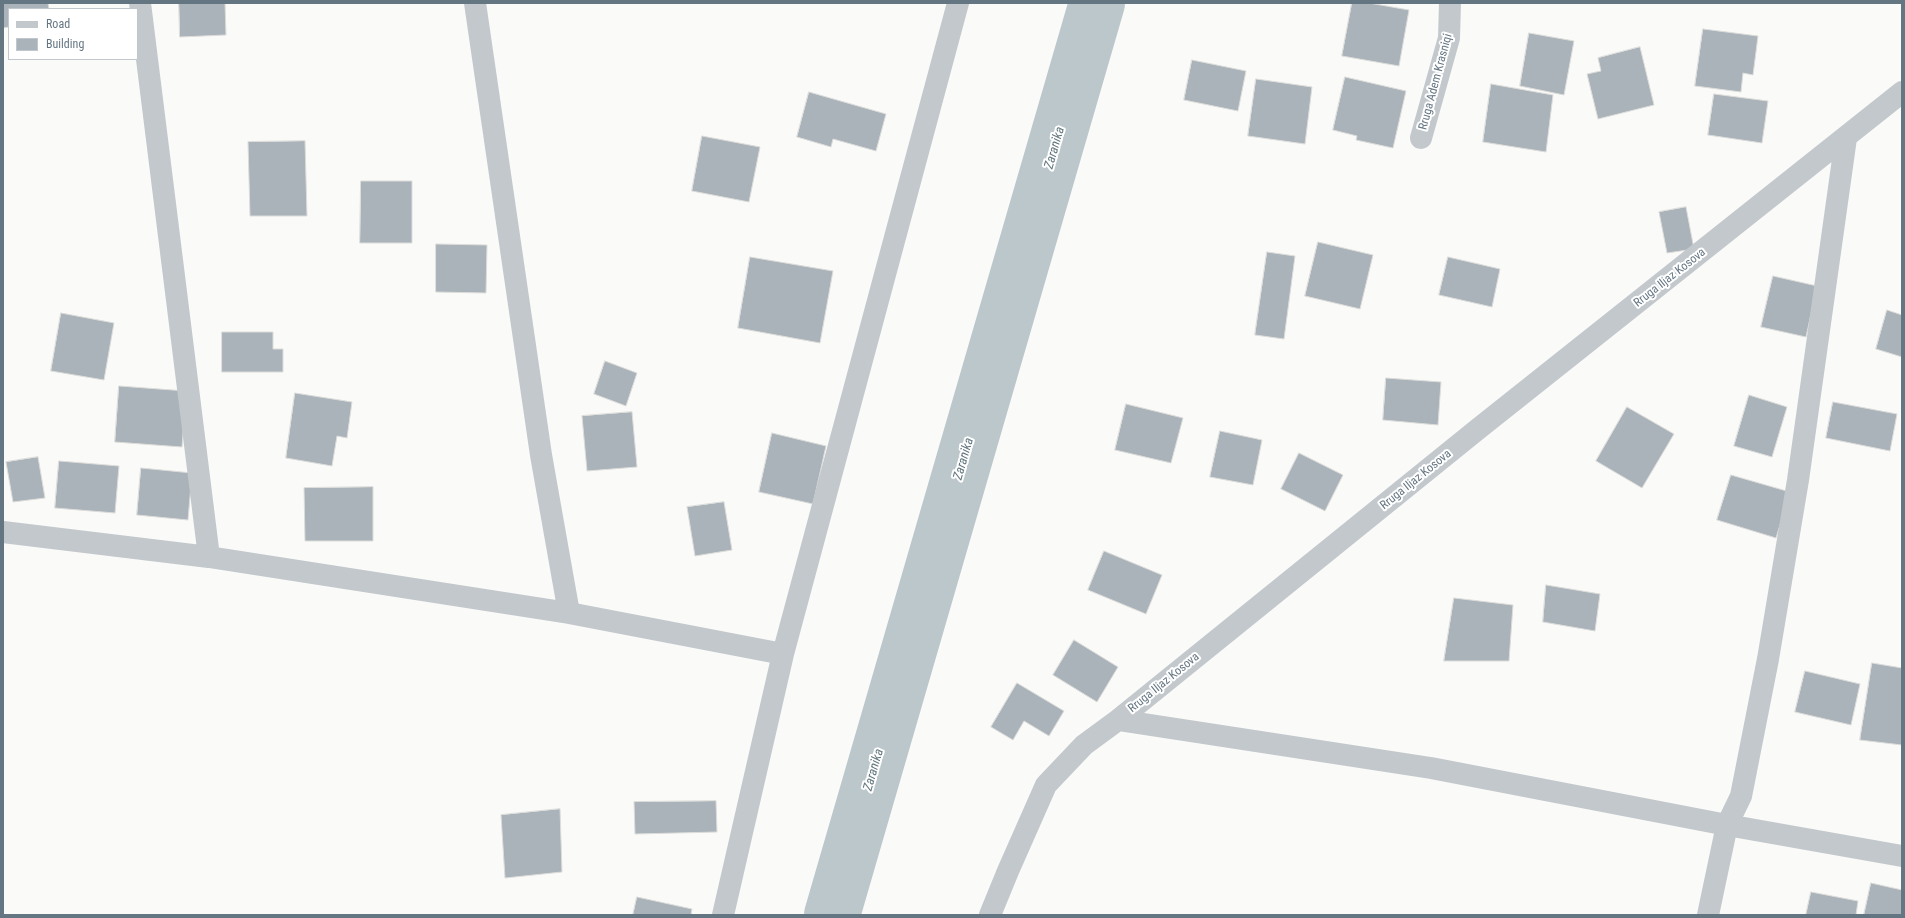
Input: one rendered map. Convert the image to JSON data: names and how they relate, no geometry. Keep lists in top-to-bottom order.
{
  "streets": {
    "street": ["Rruga Adem Krasniqi", "Rruga Iljaz Kosova"]
  },
  "water": ["Zaranika"],
  "legend": ["Road", "Building"]
}
